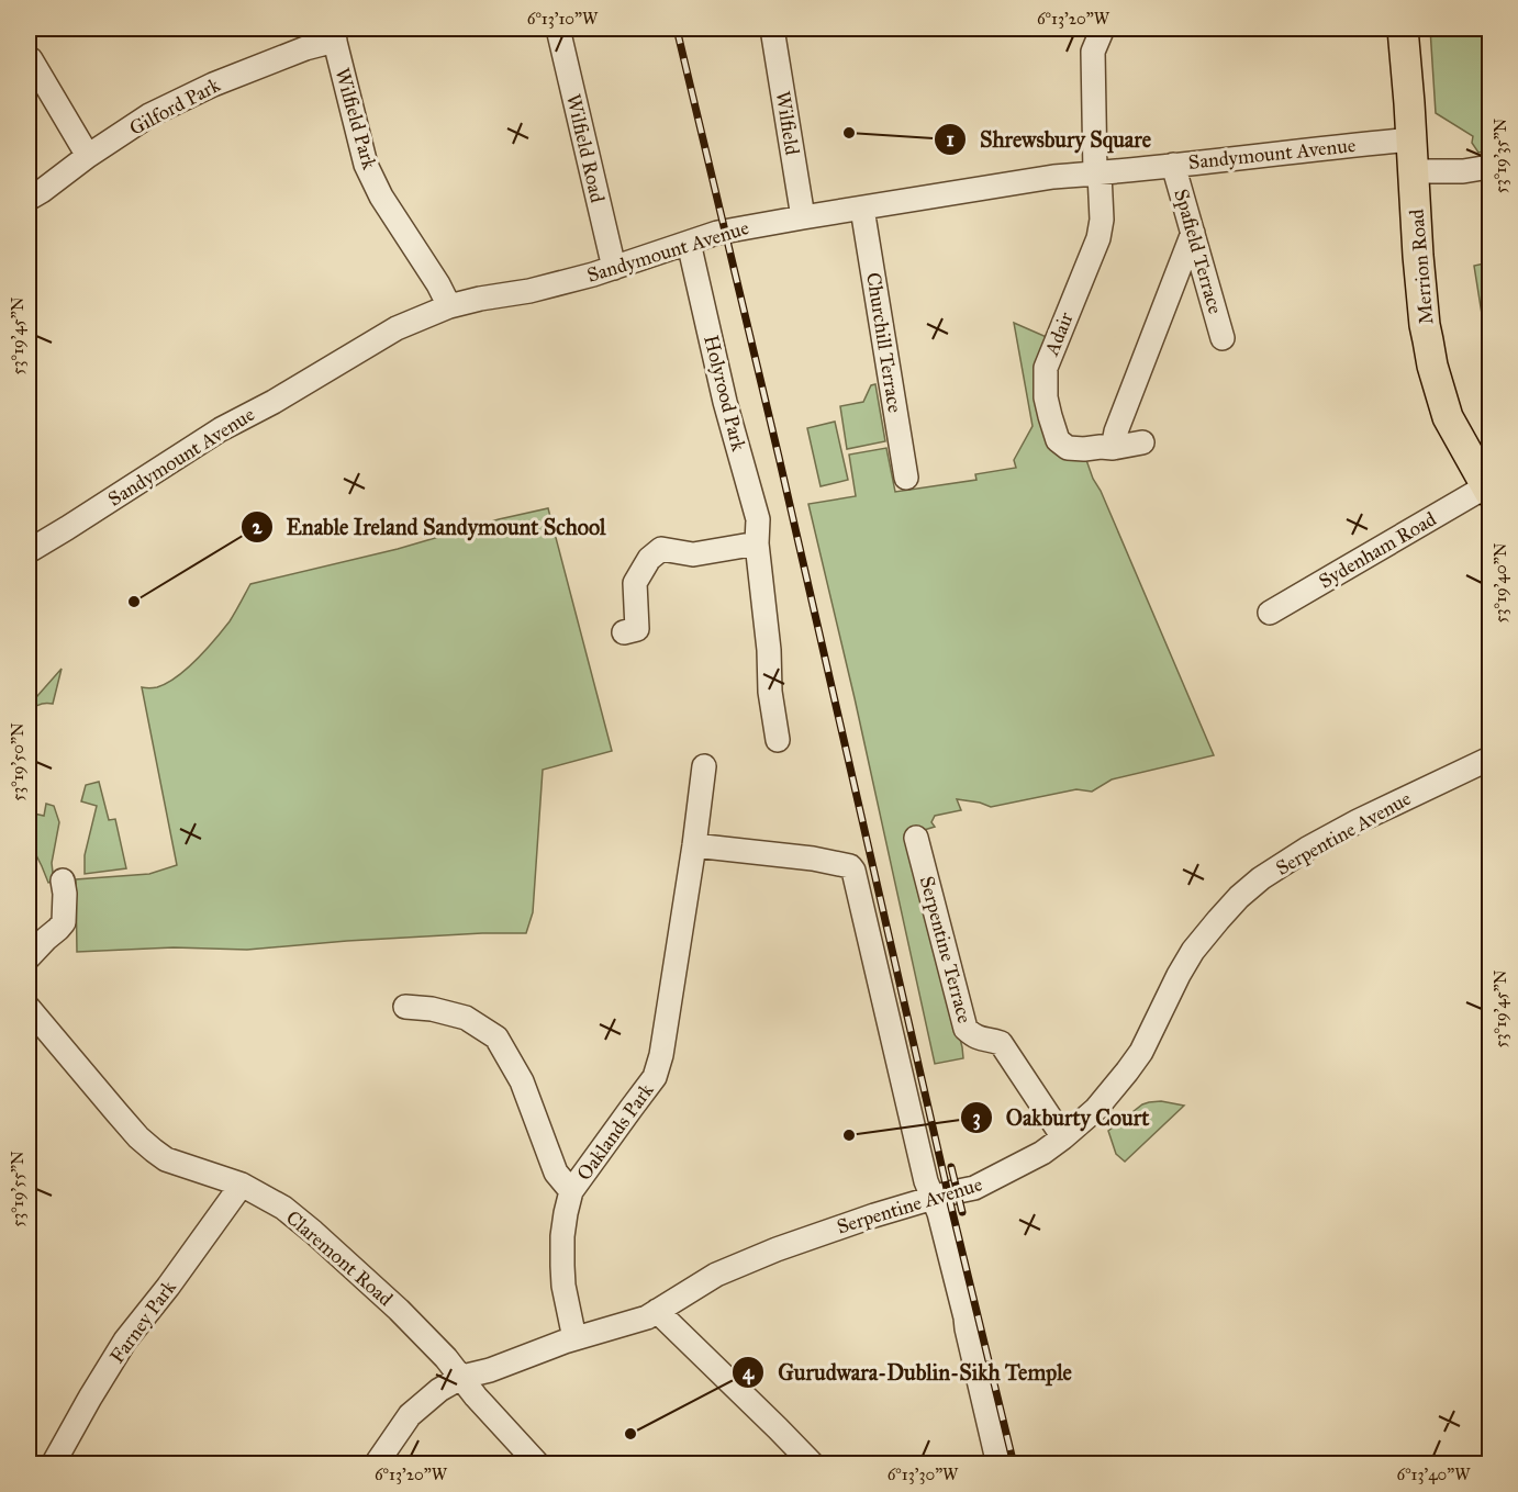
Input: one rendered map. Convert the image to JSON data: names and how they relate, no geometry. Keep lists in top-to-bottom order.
{
  "streets": {
    "main road": ["Merrion Road"],
    "street": [
      "Gilford Park",
      "Wilfield Park",
      "Wilfield",
      "Wilfield Road",
      "Sandymount Avenue",
      "Spafield Terrace",
      "Adair",
      "Churchill Terrace",
      "Holyrood Park",
      "Sydenham Road",
      "Serpentine Avenue",
      "Serpentine Terrace",
      "Oaklands Park",
      "Claremont Road",
      "Farney Park"
    ]
  },
  "crossings": [
    ["Gilford Park", "Wilfield Park"],
    ["Wilfield Park", "Sandymount Avenue"],
    ["Wilfield", "Sandymount Avenue"],
    ["Wilfield Road", "Sandymount Avenue"],
    ["Sandymount Avenue", "Spafield Terrace"],
    ["Sandymount Avenue", "Merrion Road"],
    ["Sandymount Avenue", "Adair"],
    ["Sandymount Avenue", "Churchill Terrace"],
    ["Sandymount Avenue", "Holyrood Park"],
    ["Merrion Road", "Sydenham Road"],
    ["Serpentine Avenue", "Serpentine Terrace"],
    ["Serpentine Avenue", "Oaklands Park"],
    ["Serpentine Avenue", "Claremont Road"],
    ["Claremont Road", "Farney Park"]
  ],
  "places": [
    "Shrewsbury Square",
    "Enable Ireland Sandymount School",
    "Oakburty Court",
    "Gurudwara-Dublin-Sikh Temple"
  ],
  "coordinates": [
    "6°13'10\"W",
    "6°13'20\"W",
    "53°19'35\"N",
    "53°19'45\"N",
    "53°19'40\"N",
    "53°19'50\"N",
    "53°19'55\"N",
    "6°13'30\"W",
    "6°13'40\"W"
  ]
}
